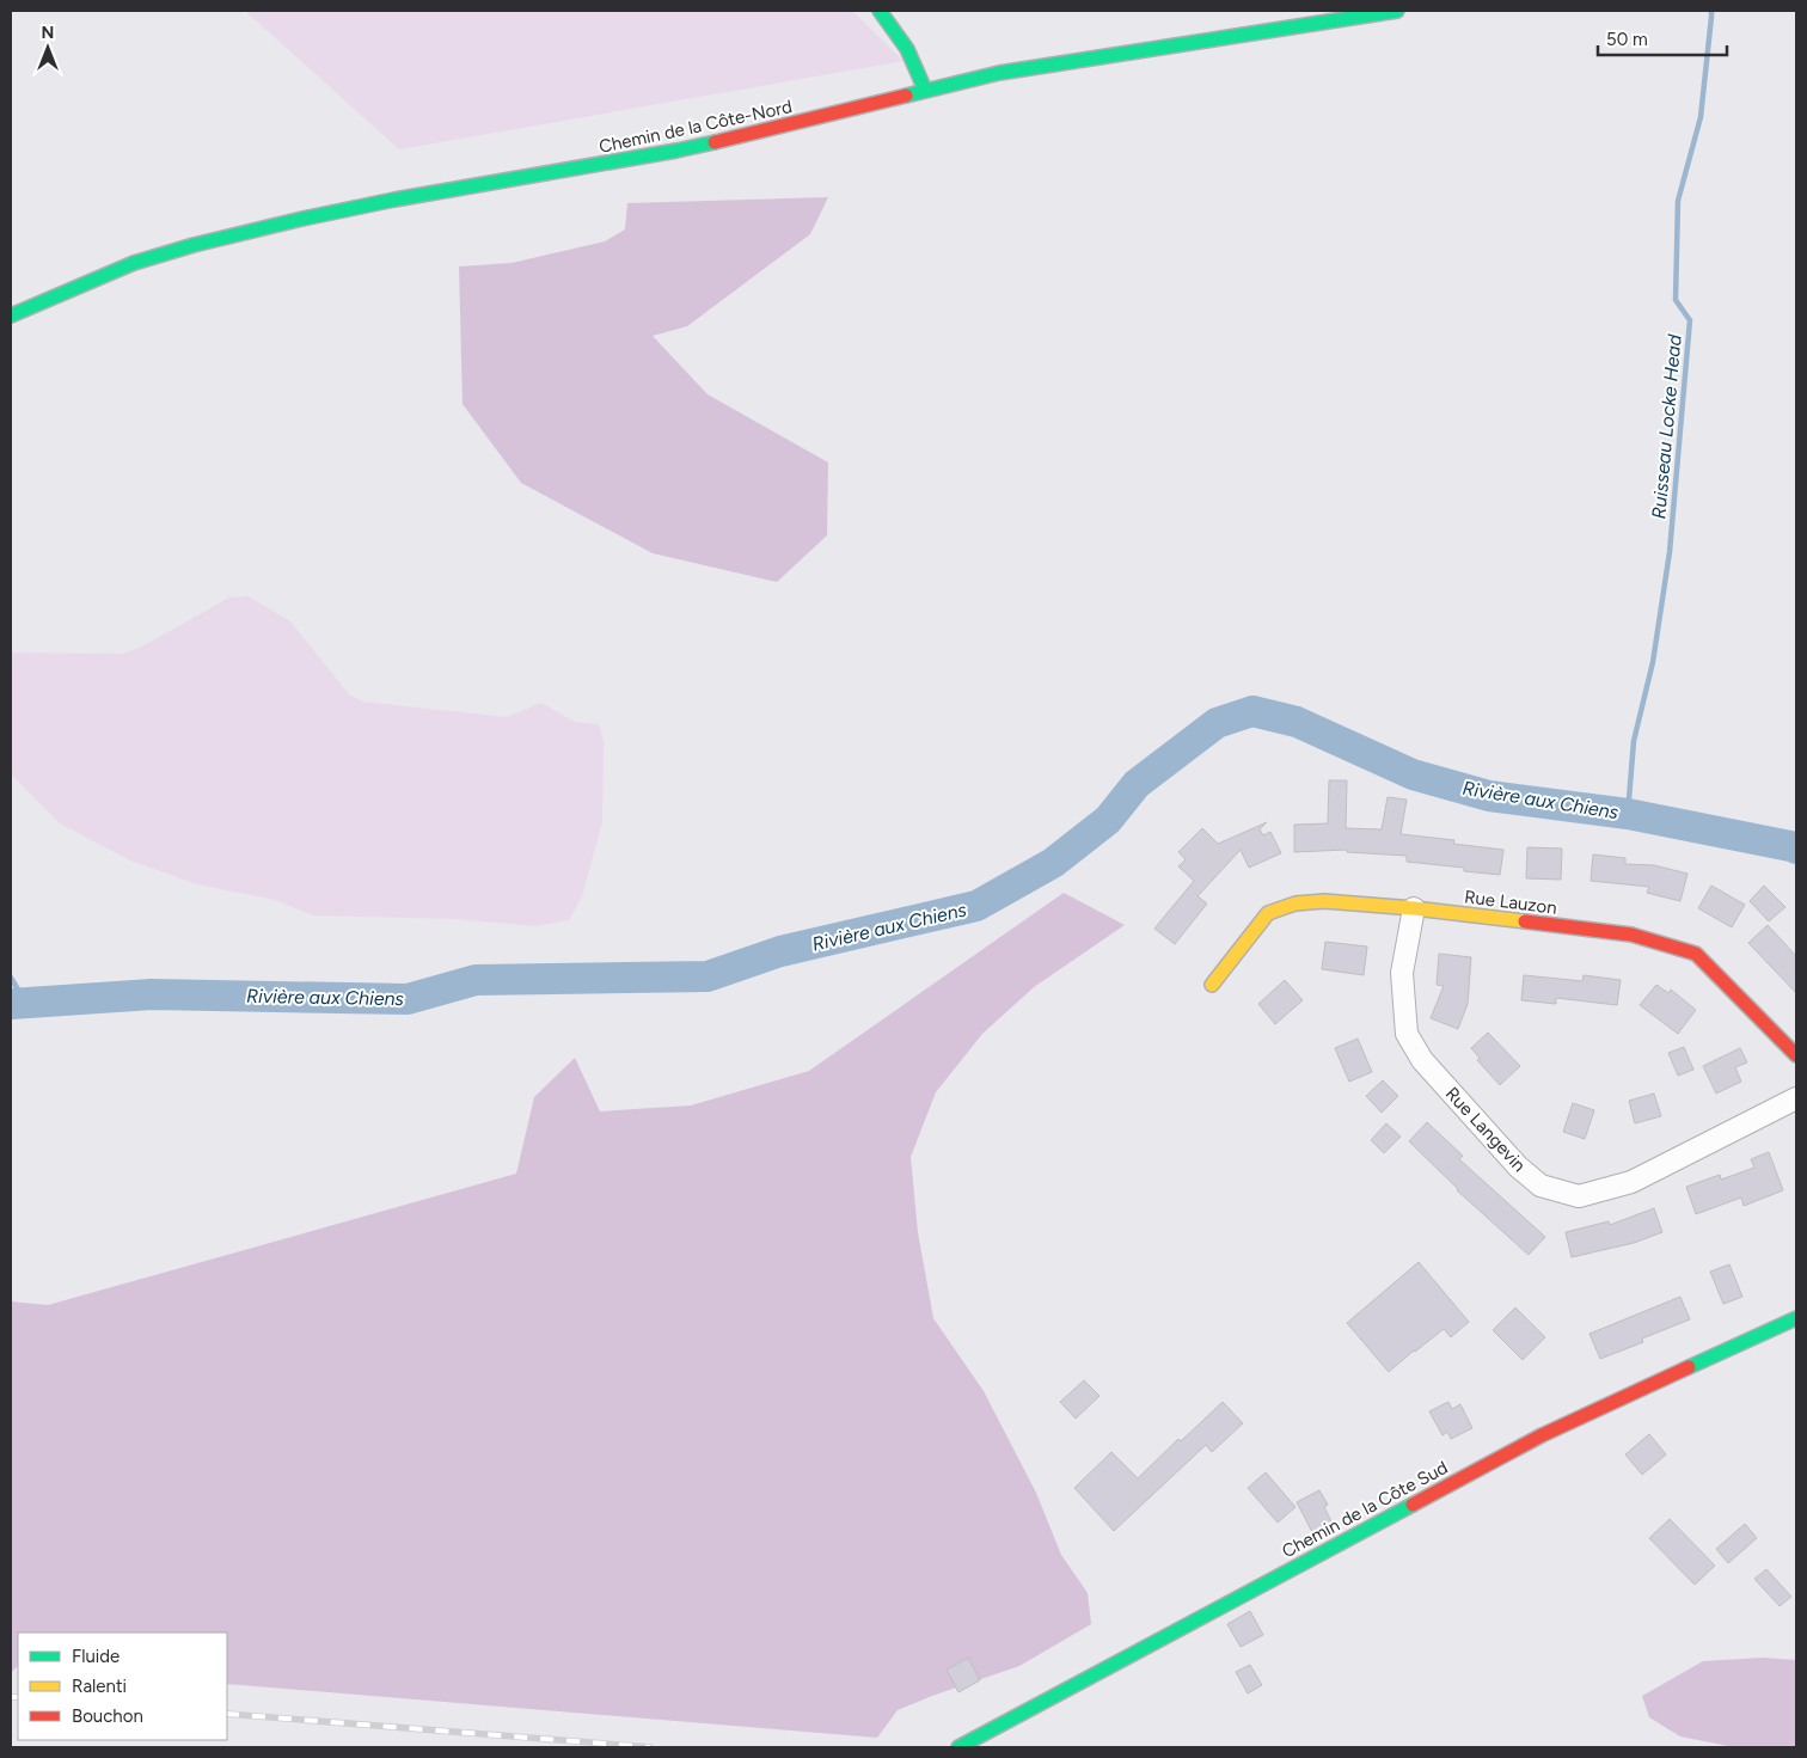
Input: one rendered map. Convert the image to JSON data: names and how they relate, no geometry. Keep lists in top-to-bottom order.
{
  "streets": {
    "street": [
      "Chemin de la Côte-Nord",
      "Rue Lauzon",
      "Rue Langevin",
      "Chemin de la Côte Sud"
    ]
  },
  "crossings": [
    ["Rue Lauzon", "Rue Langevin"]
  ],
  "water": ["Ruisseau Locke Head", "Rivière aux Chiens"],
  "legend": ["Fluide", "Ralenti", "Bouchon"],
  "scale_bar": "50 m",
  "north": "top"
}
